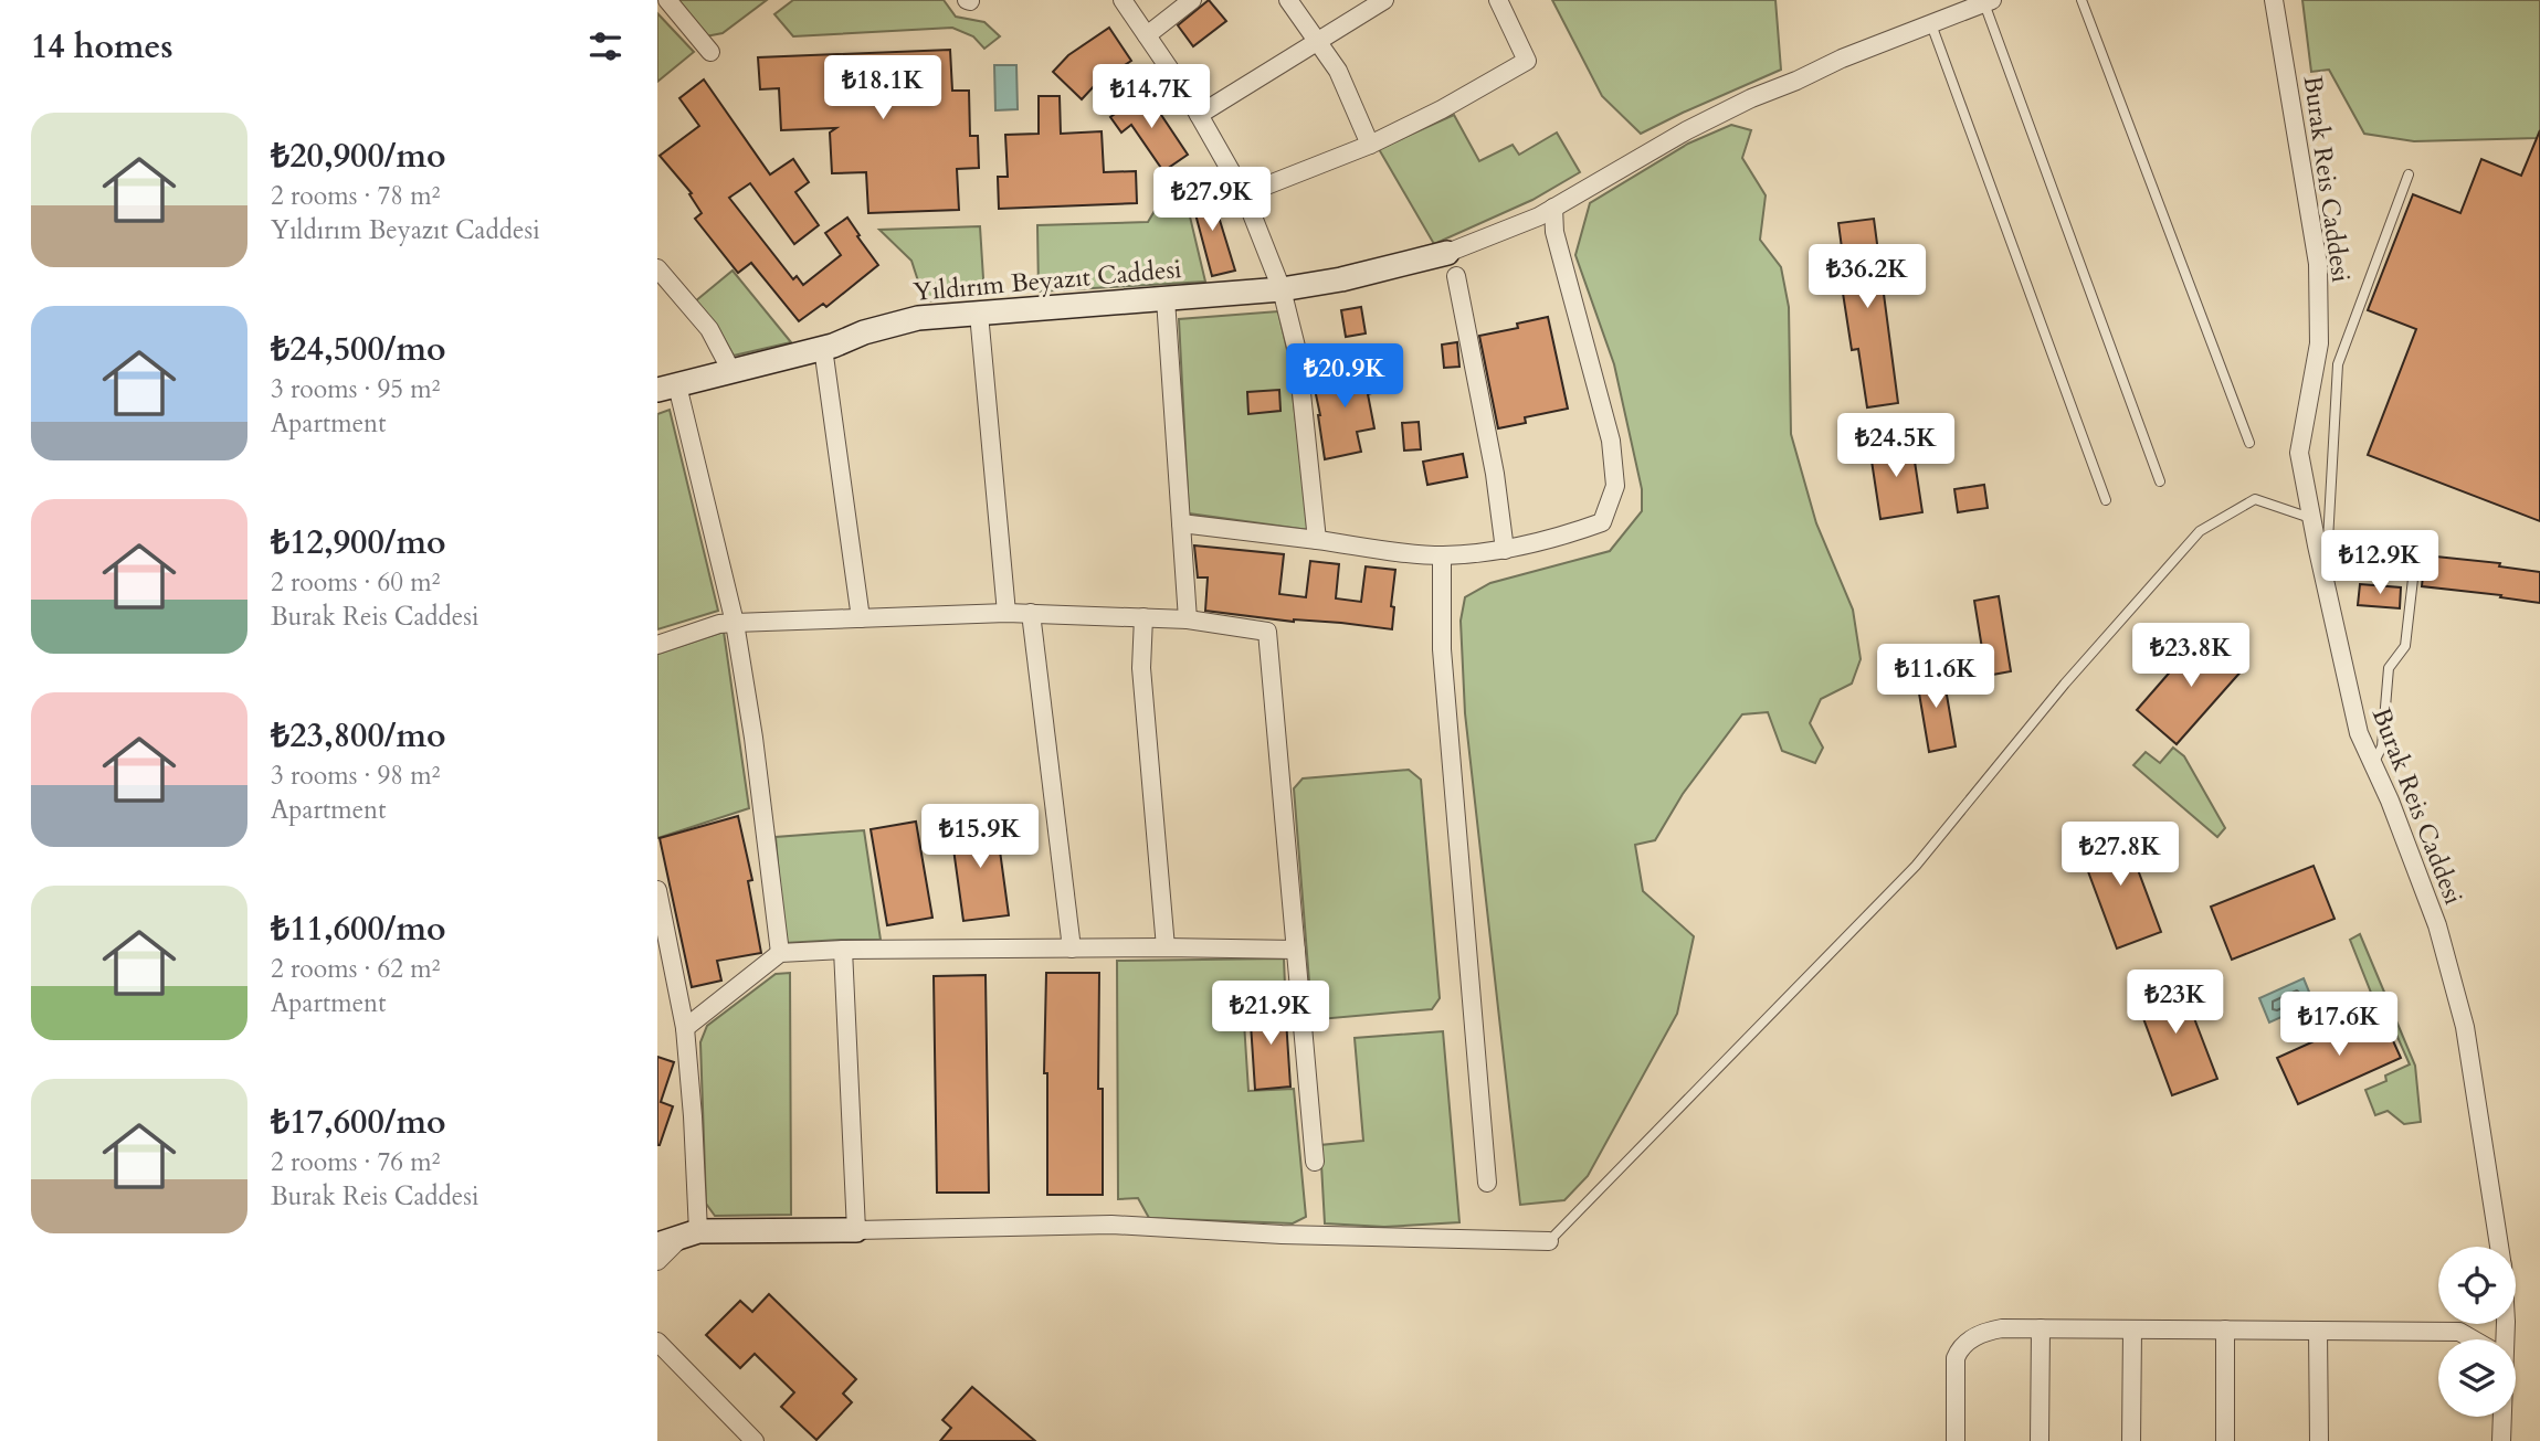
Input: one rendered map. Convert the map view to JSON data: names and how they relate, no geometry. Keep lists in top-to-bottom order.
{
  "streets": {
    "street": ["Burak Reis Caddesi", "Yıldırım Beyazıt Caddesi"]
  },
  "page": {
    "heading": "14 homes",
    "price": [
      "₺18.1K",
      "₺14.7K",
      "₺27.9K",
      "₺36.2K",
      "₺20.9K",
      "₺24.5K",
      "₺12.9K",
      "₺23.8K",
      "₺11.6K",
      "₺15.9K",
      "₺27.8K",
      "₺23K",
      "₺21.9K",
      "₺17.6K"
    ],
    "list": [
      {
        "name": "₺20,900/mo",
        "note": "2 rooms · 78 m² · Yıldırım Beyazıt Caddesi"
      },
      {
        "name": "₺24,500/mo",
        "note": "3 rooms · 95 m² · Apartment"
      },
      {
        "name": "₺12,900/mo",
        "note": "2 rooms · 60 m² · Burak Reis Caddesi"
      },
      {
        "name": "₺23,800/mo",
        "note": "3 rooms · 98 m² · Apartment"
      },
      {
        "name": "₺11,600/mo",
        "note": "2 rooms · 62 m² · Apartment"
      },
      {
        "name": "₺17,600/mo",
        "note": "2 rooms · 76 m² · Burak Reis Caddesi"
      }
    ]
  }
}
